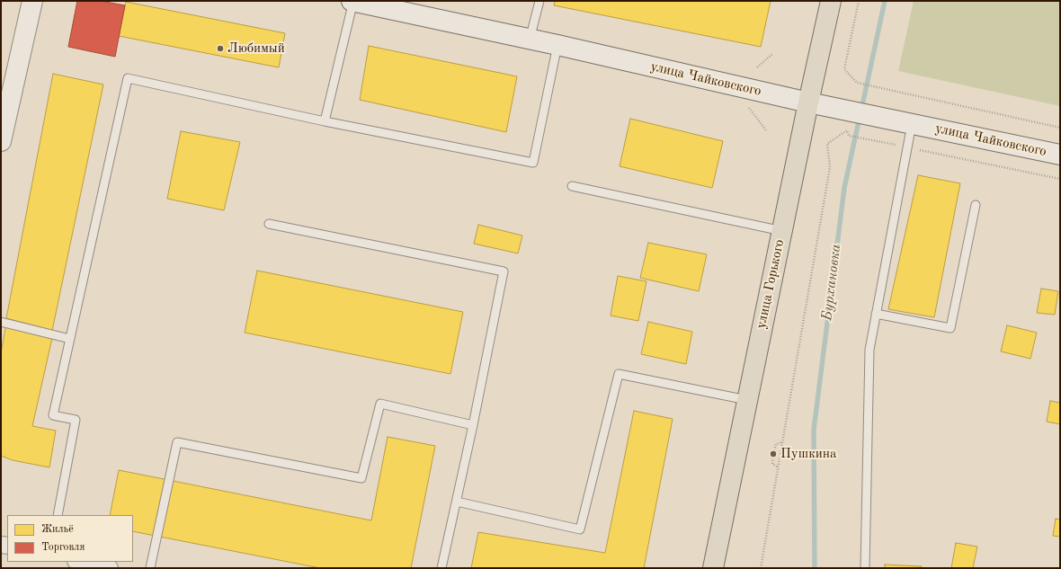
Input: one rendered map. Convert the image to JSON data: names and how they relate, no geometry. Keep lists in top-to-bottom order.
{
  "streets": {
    "main road": ["улица Чайковского", "улица Горького"]
  },
  "crossings": [
    ["улица Чайковского", "улица Горького"]
  ],
  "water": ["Бурхановка"],
  "places": ["Любимый", "Пушкина"],
  "legend": ["Жильё", "Торговля"]
}
